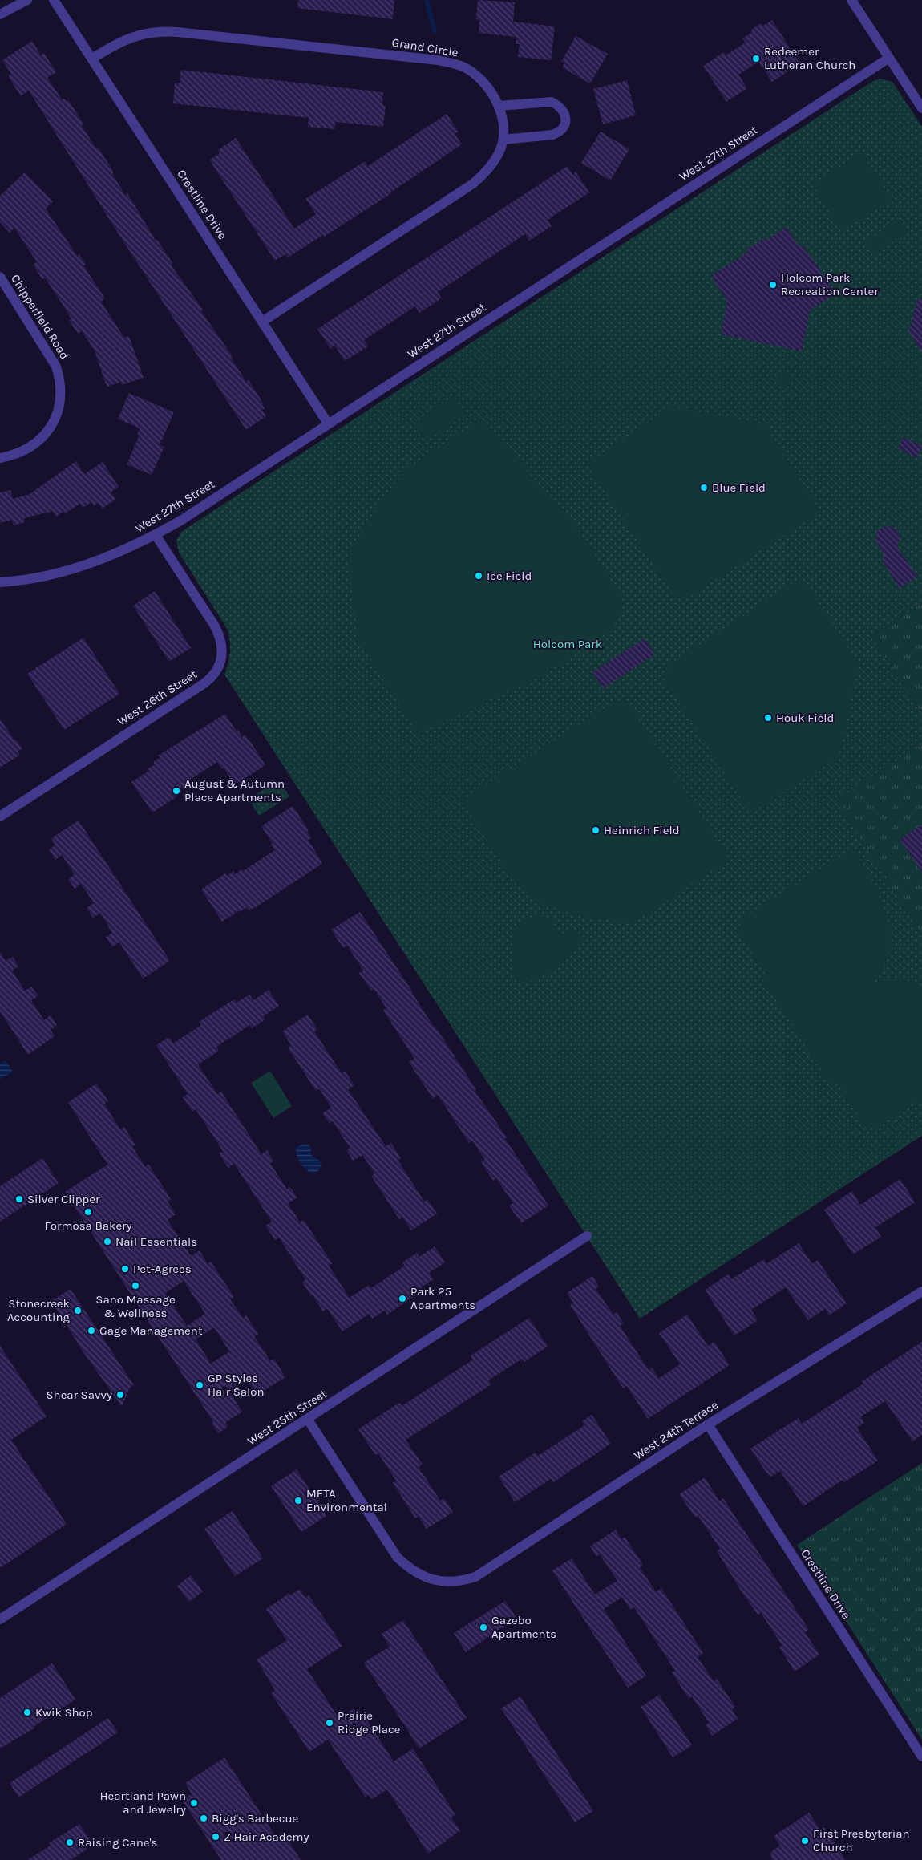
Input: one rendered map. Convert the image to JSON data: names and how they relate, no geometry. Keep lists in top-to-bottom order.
{
  "streets": {
    "street": [
      "Grand Circle",
      "West 27th Street",
      "Crestline Drive",
      "Chipperfield Road",
      "West 26th Street",
      "West 25th Street",
      "West 24th Terrace"
    ]
  },
  "crossings": [
    ["Grand Circle", "Crestline Drive"],
    ["West 27th Street", "Crestline Drive"],
    ["West 27th Street", "West 26th Street"],
    ["Crestline Drive", "West 24th Terrace"],
    ["West 25th Street", "West 24th Terrace"]
  ],
  "parks": ["Holcom Park"],
  "places": [
    "Redeemer Lutheran Church",
    "Holcom Park Recreation Center",
    "Blue Field",
    "Ice Field",
    "Houk Field",
    "August & Autumn Place Apartments",
    "Heinrich Field",
    "Silver Clipper",
    "Formosa Bakery",
    "Nail Essentials",
    "Pet-Agrees",
    "Sano Massage & Wellness",
    "Park 25 Apartments",
    "Stonecreek Accounting",
    "Gage Management",
    "GP Styles Hair Salon",
    "Shear Savvy",
    "META Environmental",
    "Gazebo Apartments",
    "Kwik Shop",
    "Prairie Ridge Place",
    "Heartland Pawn and Jewelry",
    "Bigg's Barbecue",
    "Z Hair Academy",
    "First Presbyterian Church",
    "Raising Cane's"
  ]
}
